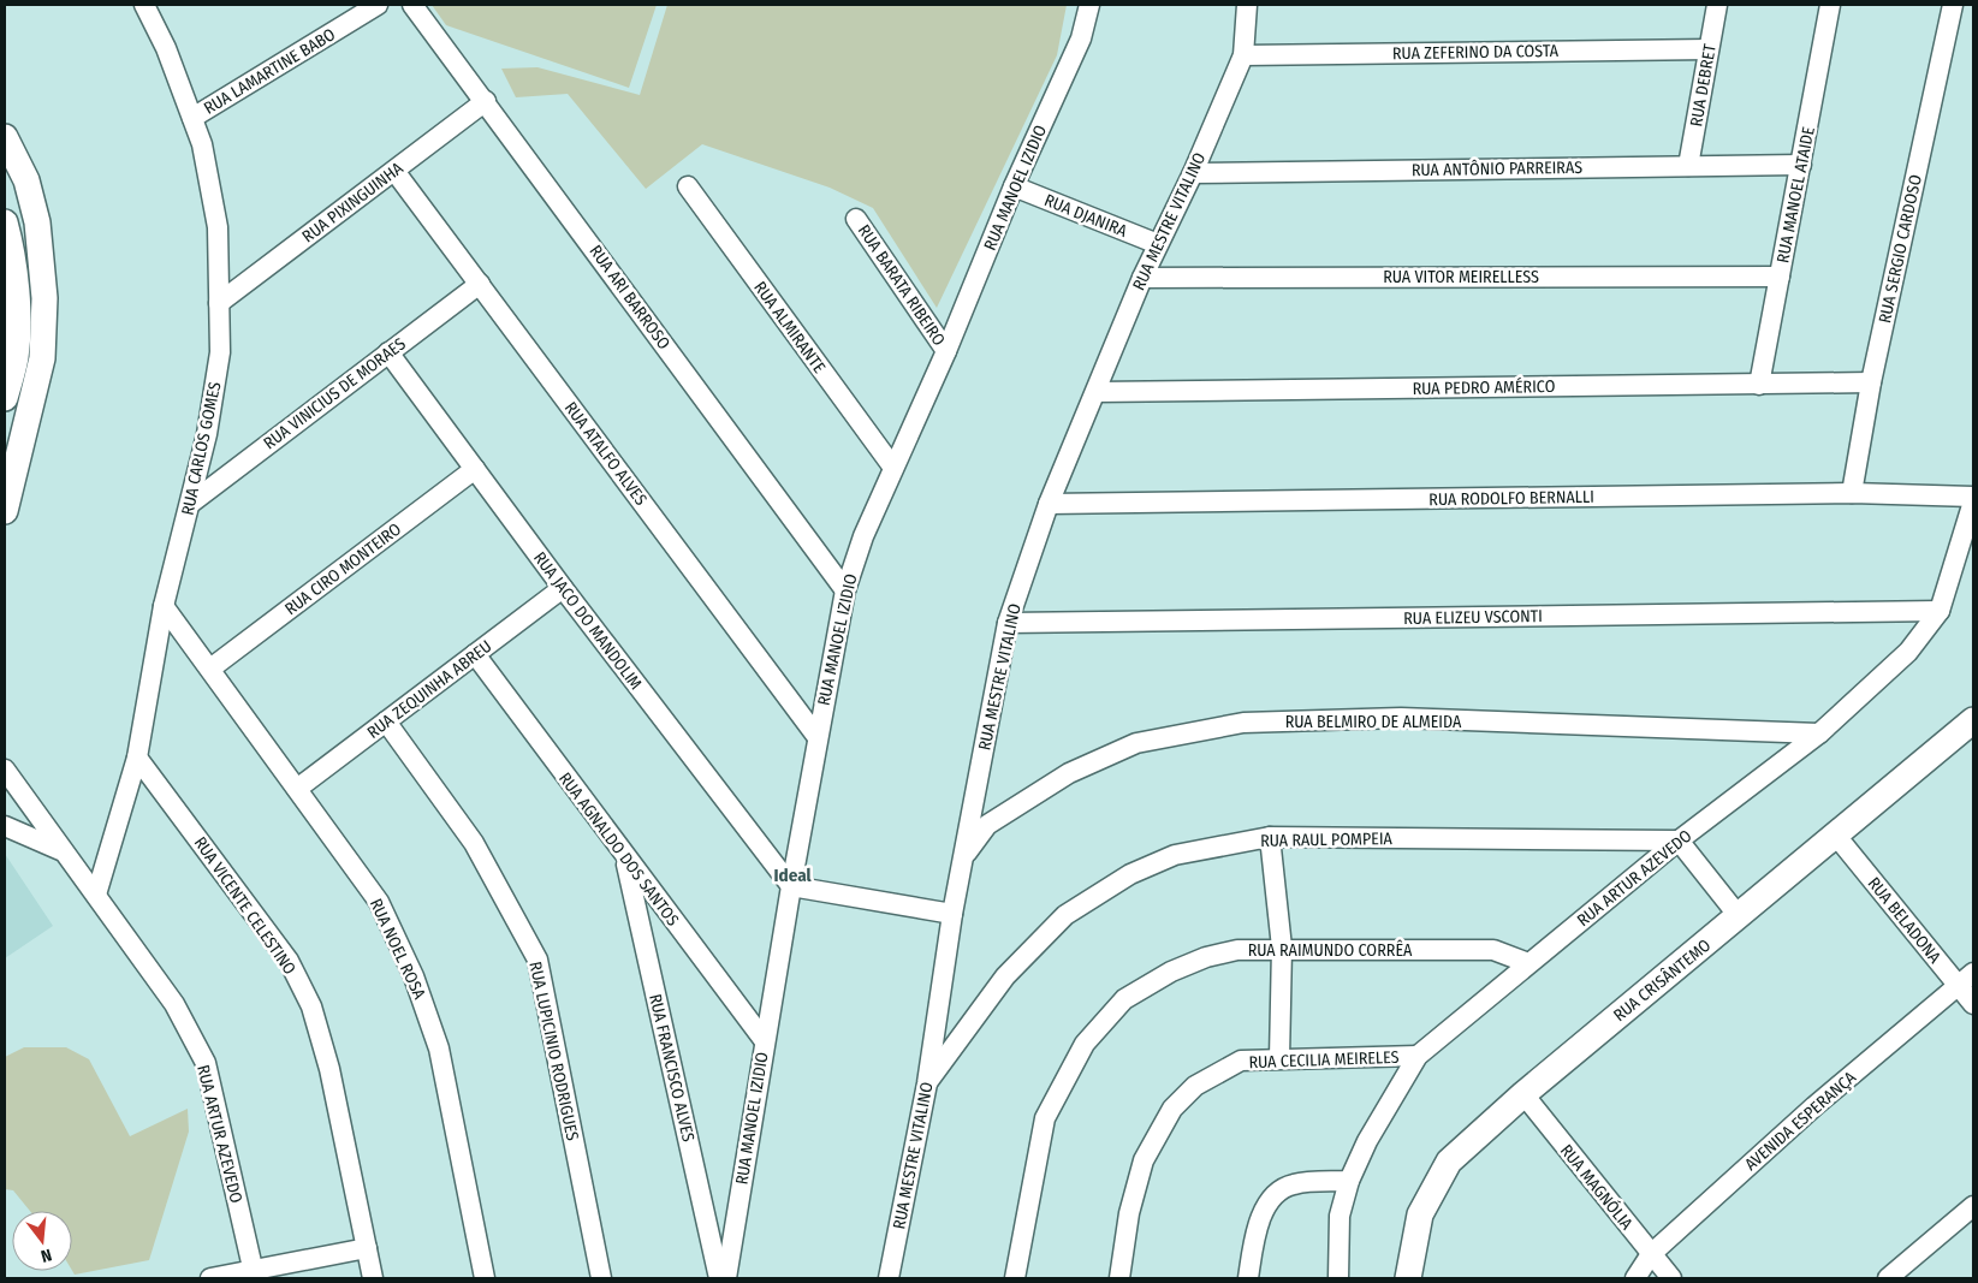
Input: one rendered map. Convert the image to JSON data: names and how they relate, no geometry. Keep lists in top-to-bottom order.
{
  "streets": {
    "main road": ["RUA CRISÂNTEMO"],
    "street": [
      "RUA ZEFERINO DA COSTA",
      "RUA LAMARTINE BABO",
      "RUA DEBRET",
      "RUA ANTÔNIO PARREIRAS",
      "RUA MANOEL IZIDIO",
      "RUA MANOEL ATAIDE",
      "RUA PIXINGUINHA",
      "RUA DJANIRA",
      "RUA MESTRE VITALINO",
      "RUA SERGIO CARDOSO",
      "RUA VITOR MEIRELLESS",
      "RUA BARATA RIBEIRO",
      "RUA ARI BARROSO",
      "RUA ALMIRANTE",
      "RUA PEDRO AMÉRICO",
      "RUA VINICIUS DE MORAES",
      "RUA CARLOS GOMES",
      "RUA ATALFO ALVES",
      "RUA RODOLFO BERNALLI",
      "RUA CIRO MONTEIRO",
      "RUA ELIZEU VSCONTI",
      "RUA JACO DO MANDOLIM",
      "RUA ZEQUINHA ABREU",
      "RUA BELMIRO DE ALMEIDA",
      "RUA RAUL POMPEIA",
      "RUA AGNALDO DOS SANTOS",
      "RUA ARTUR AZEVEDO",
      "RUA VICENTE CELESTINO",
      "RUA BELADONA",
      "RUA NOEL ROSA",
      "RUA RAIMUNDO CORRÊA",
      "RUA LUPICINIO RODRIGUES",
      "RUA CECILIA MEIRELES",
      "RUA FRANCISCO ALVES",
      "AVENIDA ESPERANÇA",
      "RUA MAGNÓLIA"
    ]
  },
  "crossings": [
    ["RUA ZEFERINO DA COSTA", "RUA DEBRET"],
    ["RUA ZEFERINO DA COSTA", "RUA MESTRE VITALINO"],
    ["RUA LAMARTINE BABO", "RUA CARLOS GOMES"],
    ["RUA DEBRET", "RUA ANTÔNIO PARREIRAS"],
    ["RUA ANTÔNIO PARREIRAS", "RUA MANOEL ATAIDE"],
    ["RUA ANTÔNIO PARREIRAS", "RUA MESTRE VITALINO"],
    ["RUA MANOEL IZIDIO", "RUA DJANIRA"],
    ["RUA MANOEL IZIDIO", "RUA BARATA RIBEIRO"],
    ["RUA MANOEL IZIDIO", "RUA ARI BARROSO"],
    ["RUA MANOEL IZIDIO", "RUA ALMIRANTE"],
    ["RUA MANOEL IZIDIO", "RUA ATALFO ALVES"],
    ["RUA MANOEL IZIDIO", "RUA JACO DO MANDOLIM"],
    ["RUA MANOEL IZIDIO", "RUA AGNALDO DOS SANTOS"],
    ["RUA MANOEL ATAIDE", "RUA VITOR MEIRELLESS"],
    ["RUA MANOEL ATAIDE", "RUA PEDRO AMÉRICO"],
    ["RUA PIXINGUINHA", "RUA ARI BARROSO"],
    ["RUA PIXINGUINHA", "RUA CARLOS GOMES"],
    ["RUA PIXINGUINHA", "RUA ATALFO ALVES"],
    ["RUA DJANIRA", "RUA MESTRE VITALINO"],
    ["RUA MESTRE VITALINO", "RUA VITOR MEIRELLESS"],
    ["RUA MESTRE VITALINO", "RUA PEDRO AMÉRICO"],
    ["RUA MESTRE VITALINO", "RUA RODOLFO BERNALLI"],
    ["RUA MESTRE VITALINO", "RUA ELIZEU VSCONTI"],
    ["RUA MESTRE VITALINO", "RUA BELMIRO DE ALMEIDA"],
    ["RUA MESTRE VITALINO", "RUA RAUL POMPEIA"],
    ["RUA SERGIO CARDOSO", "RUA PEDRO AMÉRICO"],
    ["RUA SERGIO CARDOSO", "RUA RODOLFO BERNALLI"],
    ["RUA VINICIUS DE MORAES", "RUA CARLOS GOMES"],
    ["RUA VINICIUS DE MORAES", "RUA ATALFO ALVES"],
    ["RUA VINICIUS DE MORAES", "RUA JACO DO MANDOLIM"],
    ["RUA CARLOS GOMES", "RUA ARTUR AZEVEDO"],
    ["RUA CARLOS GOMES", "RUA VICENTE CELESTINO"],
    ["RUA CARLOS GOMES", "RUA NOEL ROSA"],
    ["RUA CIRO MONTEIRO", "RUA JACO DO MANDOLIM"],
    ["RUA CIRO MONTEIRO", "RUA NOEL ROSA"],
    ["RUA ELIZEU VSCONTI", "RUA ARTUR AZEVEDO"],
    ["RUA JACO DO MANDOLIM", "RUA ZEQUINHA ABREU"],
    ["RUA ZEQUINHA ABREU", "RUA AGNALDO DOS SANTOS"],
    ["RUA ZEQUINHA ABREU", "RUA NOEL ROSA"],
    ["RUA ZEQUINHA ABREU", "RUA LUPICINIO RODRIGUES"],
    ["RUA BELMIRO DE ALMEIDA", "RUA ARTUR AZEVEDO"],
    ["RUA RAUL POMPEIA", "RUA ARTUR AZEVEDO"],
    ["RUA AGNALDO DOS SANTOS", "RUA FRANCISCO ALVES"],
    ["RUA ARTUR AZEVEDO", "RUA RAIMUNDO CORRÊA"],
    ["RUA ARTUR AZEVEDO", "RUA CECILIA MEIRELES"],
    ["RUA BELADONA", "RUA CRISÂNTEMO"],
    ["RUA BELADONA", "AVENIDA ESPERANÇA"],
    ["RUA CRISÂNTEMO", "RUA MAGNÓLIA"],
    ["AVENIDA ESPERANÇA", "RUA MAGNÓLIA"]
  ],
  "districts": ["Ideal"],
  "north": "bottom"
}
